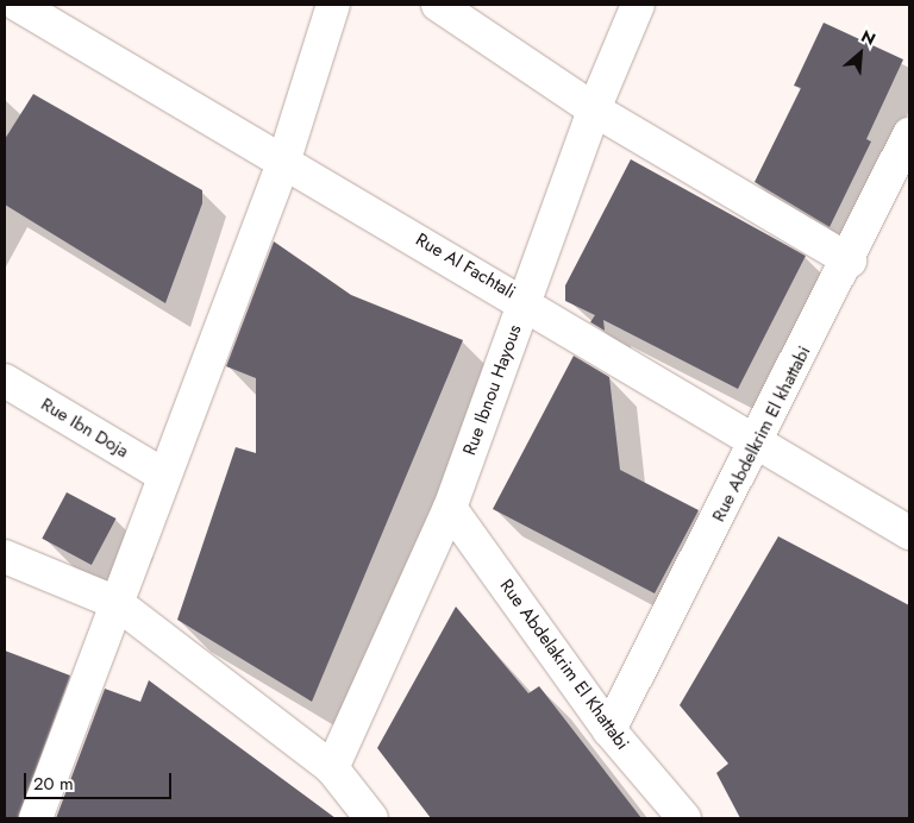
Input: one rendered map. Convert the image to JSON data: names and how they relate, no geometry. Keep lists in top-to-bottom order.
{
  "streets": {
    "street": [
      "Rue Al Fachtali",
      "Rue Ibnou Hayous",
      "Rue Ibn Doja",
      "Rue Abdelkrim El khattabi",
      "Rue Abdelakrim El Khattabi"
    ]
  },
  "crossings": [
    ["Rue Al Fachtali", "Rue Ibnou Hayous"],
    ["Rue Al Fachtali", "Rue Abdelkrim El khattabi"],
    ["Rue Ibnou Hayous", "Rue Abdelakrim El Khattabi"],
    ["Rue Abdelkrim El khattabi", "Rue Abdelakrim El Khattabi"]
  ],
  "scale_bar": "20 m",
  "north": "top right"
}
